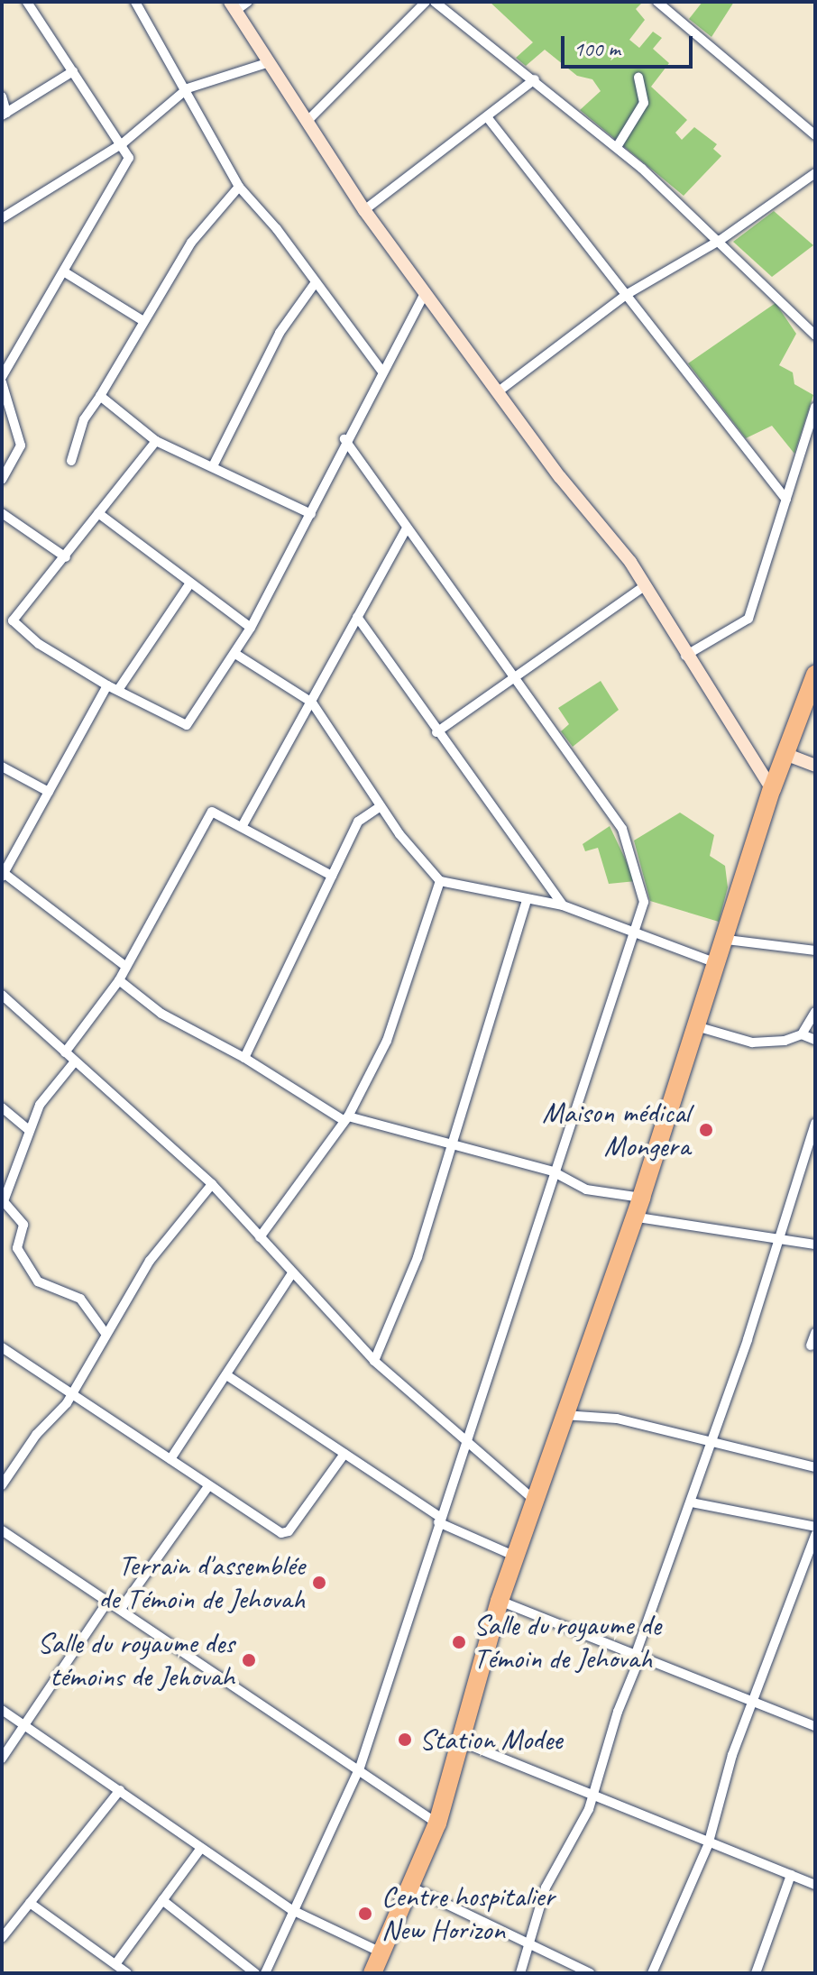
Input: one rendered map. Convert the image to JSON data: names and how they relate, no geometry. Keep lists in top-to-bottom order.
{
  "places": [
    "Maison médical Mongera",
    "Terrain d'assemblée de Témoin de Jehovah",
    "Salle du royaume de Témoin de Jehovah",
    "Salle du royaume des témoins de Jehovah",
    "Station Modee",
    "Centre hospitalier New Horizon"
  ],
  "scale_bar": "100 m"
}
